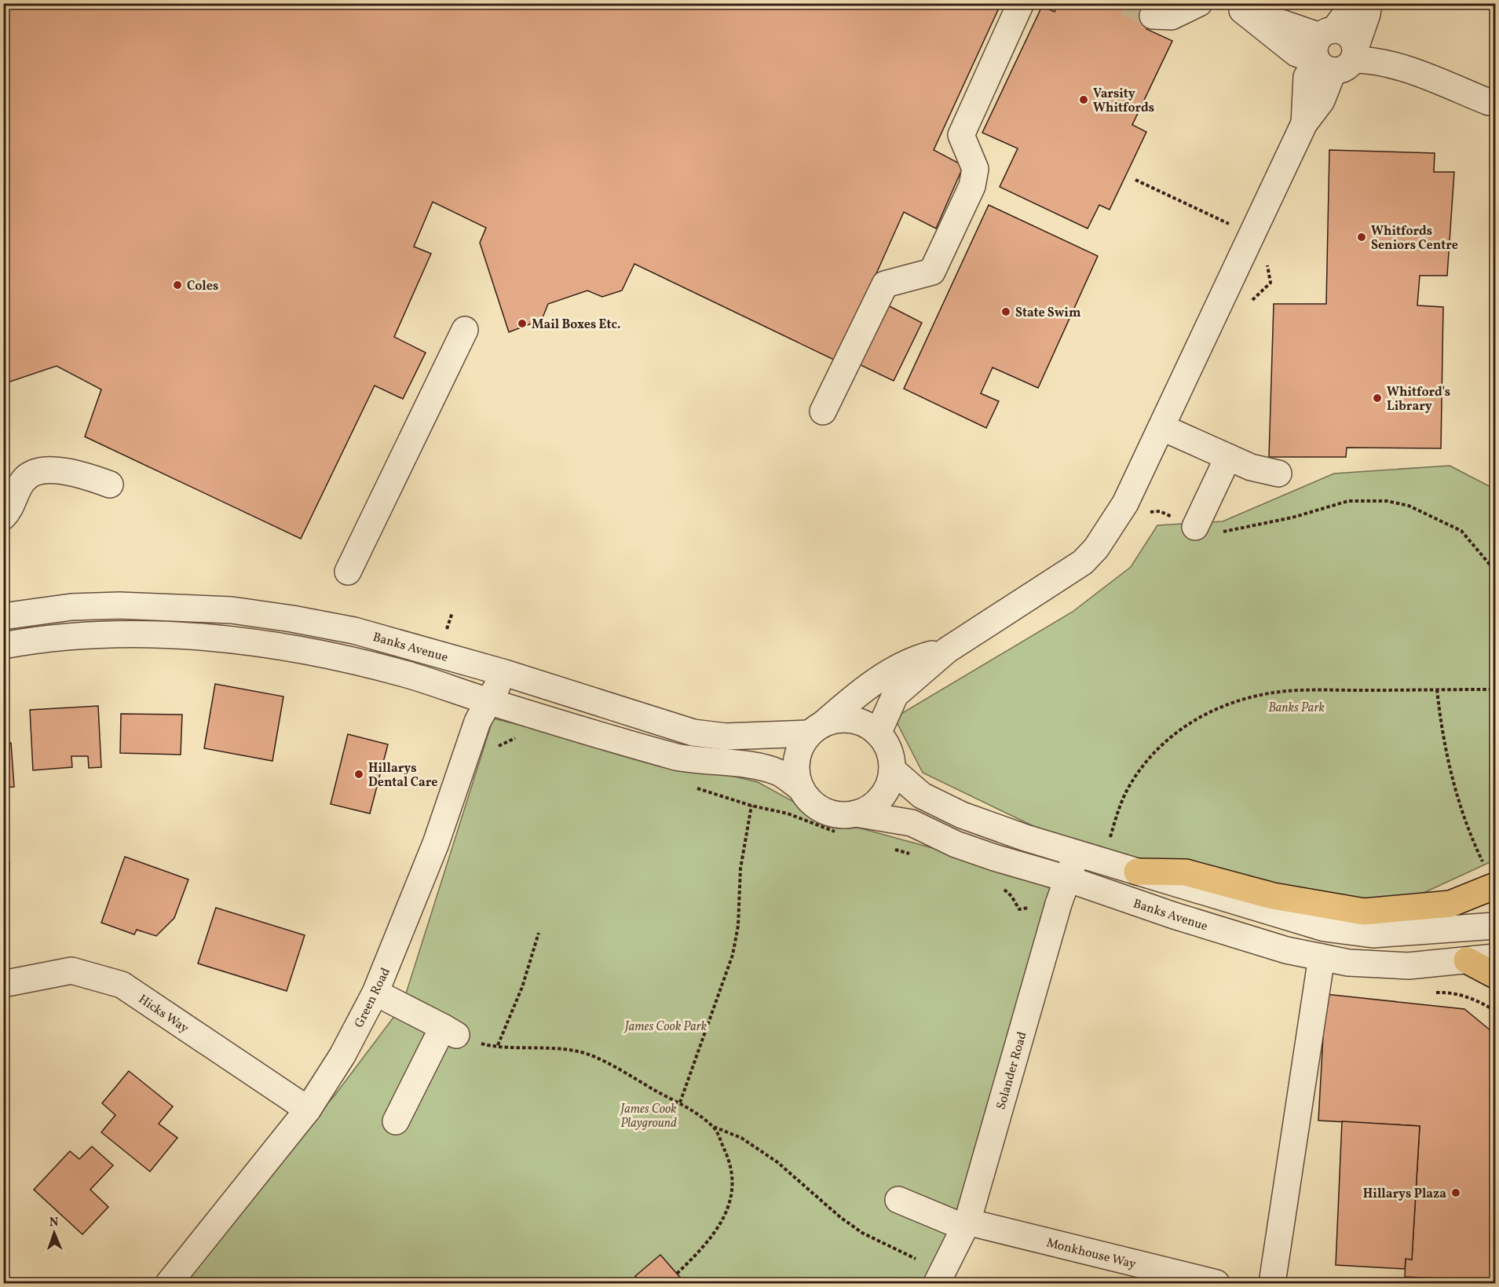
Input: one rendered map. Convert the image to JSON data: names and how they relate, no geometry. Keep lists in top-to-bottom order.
{
  "streets": {
    "street": [
      "Banks Avenue",
      "Green Road",
      "Hicks Way",
      "Solander Road",
      "Monkhouse Way"
    ]
  },
  "crossings": [
    ["Banks Avenue", "Green Road"],
    ["Banks Avenue", "Solander Road"],
    ["Green Road", "Hicks Way"],
    ["Solander Road", "Monkhouse Way"]
  ],
  "parks": ["Banks Park", "James Cook Park", "James Cook Playground"],
  "places": [
    "Varsity Whitfords",
    "Whitfords Seniors Centre",
    "Coles",
    "State Swim",
    "Mail Boxes Etc.",
    "Whitford's Library",
    "Hillarys Dental Care",
    "Hillarys Plaza"
  ],
  "north": "top"
}
